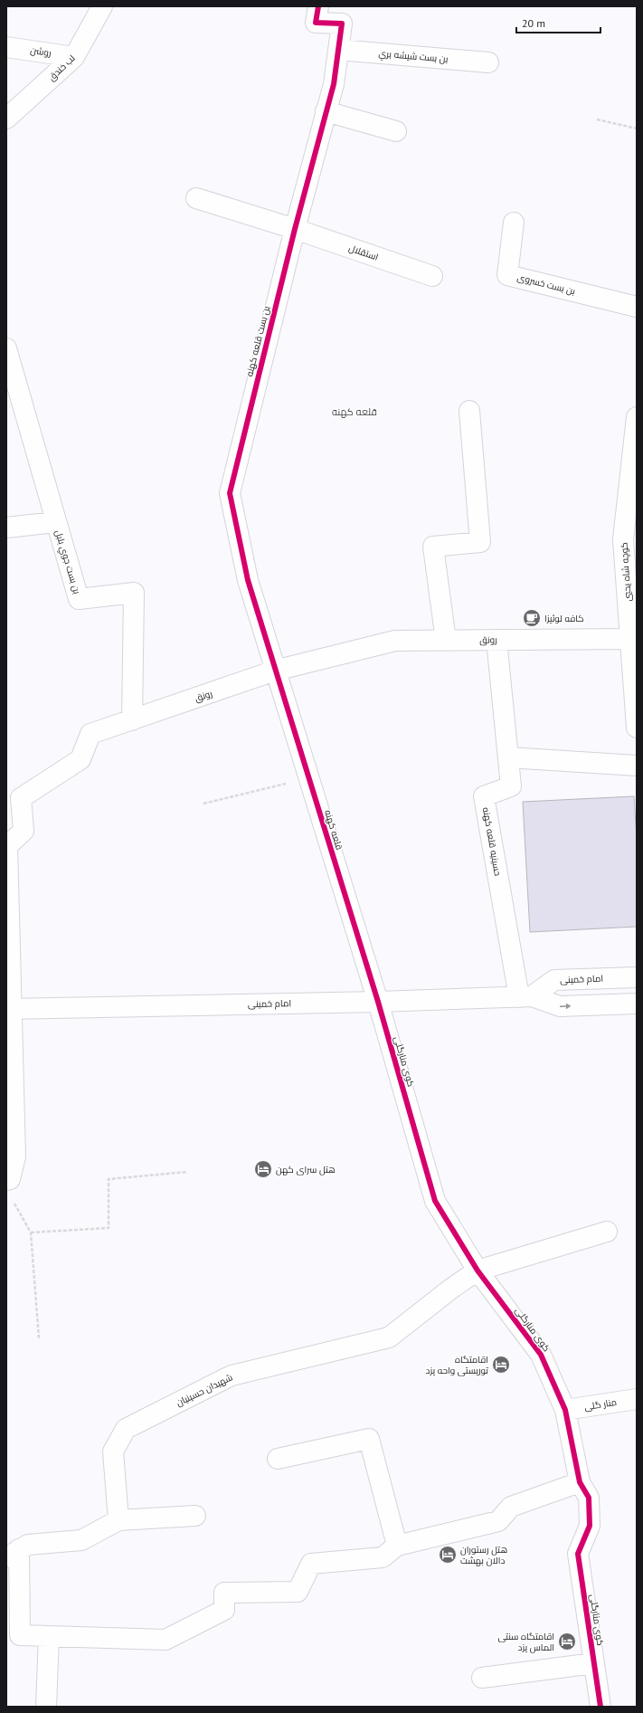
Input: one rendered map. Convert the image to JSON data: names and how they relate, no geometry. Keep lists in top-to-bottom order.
{
  "streets": {
    "street": [
      "روشن",
      "بن بست شيشه بري",
      "لب خندق",
      "استقلال",
      "بن بست خسروی",
      "بن بست قلعه کهنه",
      "بن بست جوي بلبل",
      "کوچه شاه يحيي",
      "رونق",
      "قلعه کهنه",
      "حسينيه قلعه کهنه",
      "امام خمینی",
      "کوی منارگلی",
      "شهیدان حسینیان",
      "منار گلی"
    ]
  },
  "crossings": [
    ["روشن", "لب خندق"],
    ["بن بست شيشه بري", "بن بست قلعه کهنه"],
    ["استقلال", "بن بست قلعه کهنه"],
    ["بن بست قلعه کهنه", "رونق"],
    ["بن بست قلعه کهنه", "قلعه کهنه"],
    ["بن بست جوي بلبل", "رونق"],
    ["کوچه شاه يحيي", "رونق"],
    ["رونق", "قلعه کهنه"],
    ["رونق", "حسينيه قلعه کهنه"],
    ["رونق", "امام خمینی"],
    ["قلعه کهنه", "امام خمینی"],
    ["قلعه کهنه", "کوی منارگلی"],
    ["حسينيه قلعه کهنه", "امام خمینی"],
    ["امام خمینی", "کوی منارگلی"],
    ["کوی منارگلی", "شهیدان حسینیان"],
    ["کوی منارگلی", "منار گلی"]
  ],
  "districts": ["قلعه کهنه"],
  "places": {
    "cafe": ["کافه لوئیزا"],
    "hotel": [
      "هتل سرای کهن",
      "اقامتگاه توریستی واحه یزد",
      "هتل رستوران دالان بهشت",
      "اقامتگاه سنتی الماس یزد"
    ]
  },
  "scale_bar": "20 m"
}
